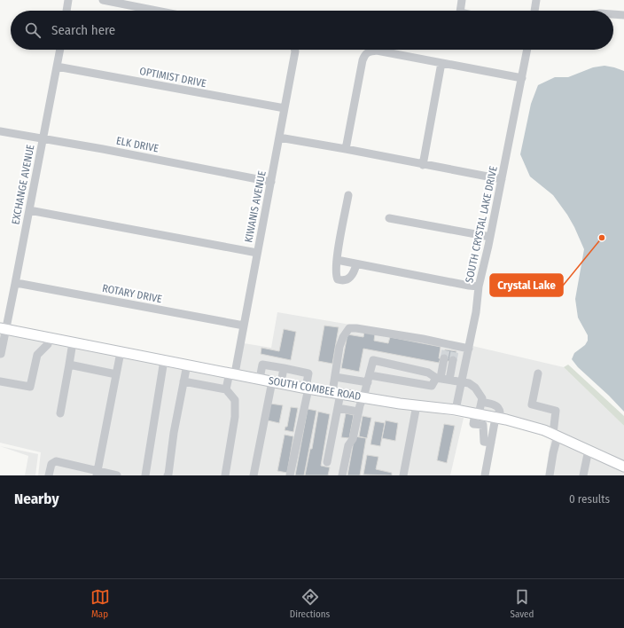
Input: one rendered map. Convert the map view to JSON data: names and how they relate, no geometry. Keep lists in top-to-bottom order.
{
  "streets": {
    "main road": ["SOUTH COMBEE ROAD"],
    "street": [
      "OPTIMIST DRIVE",
      "ELK DRIVE",
      "EXCHANGE AVENUE",
      "KIWANIS AVENUE",
      "SOUTH CRYSTAL LAKE DRIVE",
      "ROTARY DRIVE"
    ]
  },
  "crossings": [
    ["OPTIMIST DRIVE", "EXCHANGE AVENUE"],
    ["OPTIMIST DRIVE", "KIWANIS AVENUE"],
    ["ELK DRIVE", "EXCHANGE AVENUE"],
    ["ELK DRIVE", "KIWANIS AVENUE"],
    ["EXCHANGE AVENUE", "ROTARY DRIVE"],
    ["EXCHANGE AVENUE", "SOUTH COMBEE ROAD"],
    ["KIWANIS AVENUE", "ROTARY DRIVE"],
    ["KIWANIS AVENUE", "SOUTH COMBEE ROAD"],
    ["SOUTH CRYSTAL LAKE DRIVE", "SOUTH COMBEE ROAD"]
  ],
  "places": ["Crystal Lake"],
  "page": {
    "search": "Search here",
    "heading": ["Nearby", "0 results"],
    "nav": ["Map", "Directions", "Saved"]
  }
}
